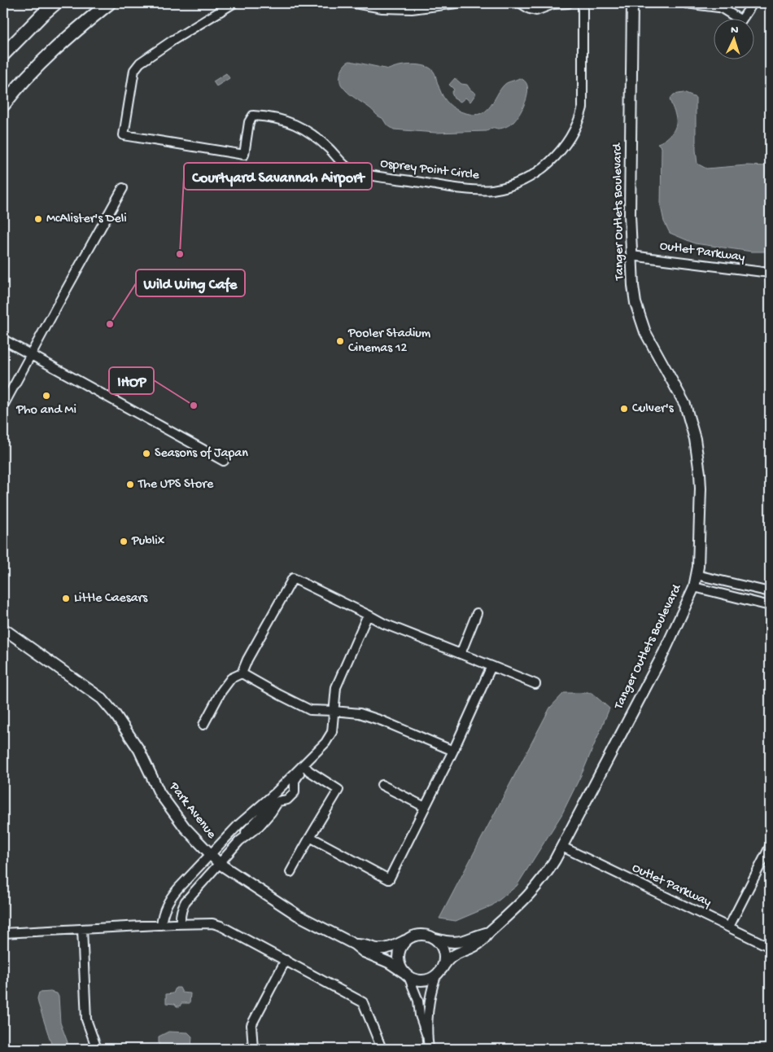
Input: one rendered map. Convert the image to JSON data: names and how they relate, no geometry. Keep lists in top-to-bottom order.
{
  "streets": {
    "street": [
      "Osprey Point Circle",
      "Tanger Outlets Boulevard",
      "Outlet Parkway",
      "Park Avenue"
    ]
  },
  "crossings": [
    ["Tanger Outlets Boulevard", "Outlet Parkway"],
    ["Tanger Outlets Boulevard", "Park Avenue"]
  ],
  "places": [
    "McAlister's Deli",
    "Courtyard Savannah Airport",
    "Wild Wing Cafe",
    "Pooler Stadium Cinemas 12",
    "Pho and Mi",
    "IHOP",
    "Culver's",
    "Seasons of Japan",
    "The UPS Store",
    "Publix",
    "Little Caesars"
  ],
  "north": "top"
}
